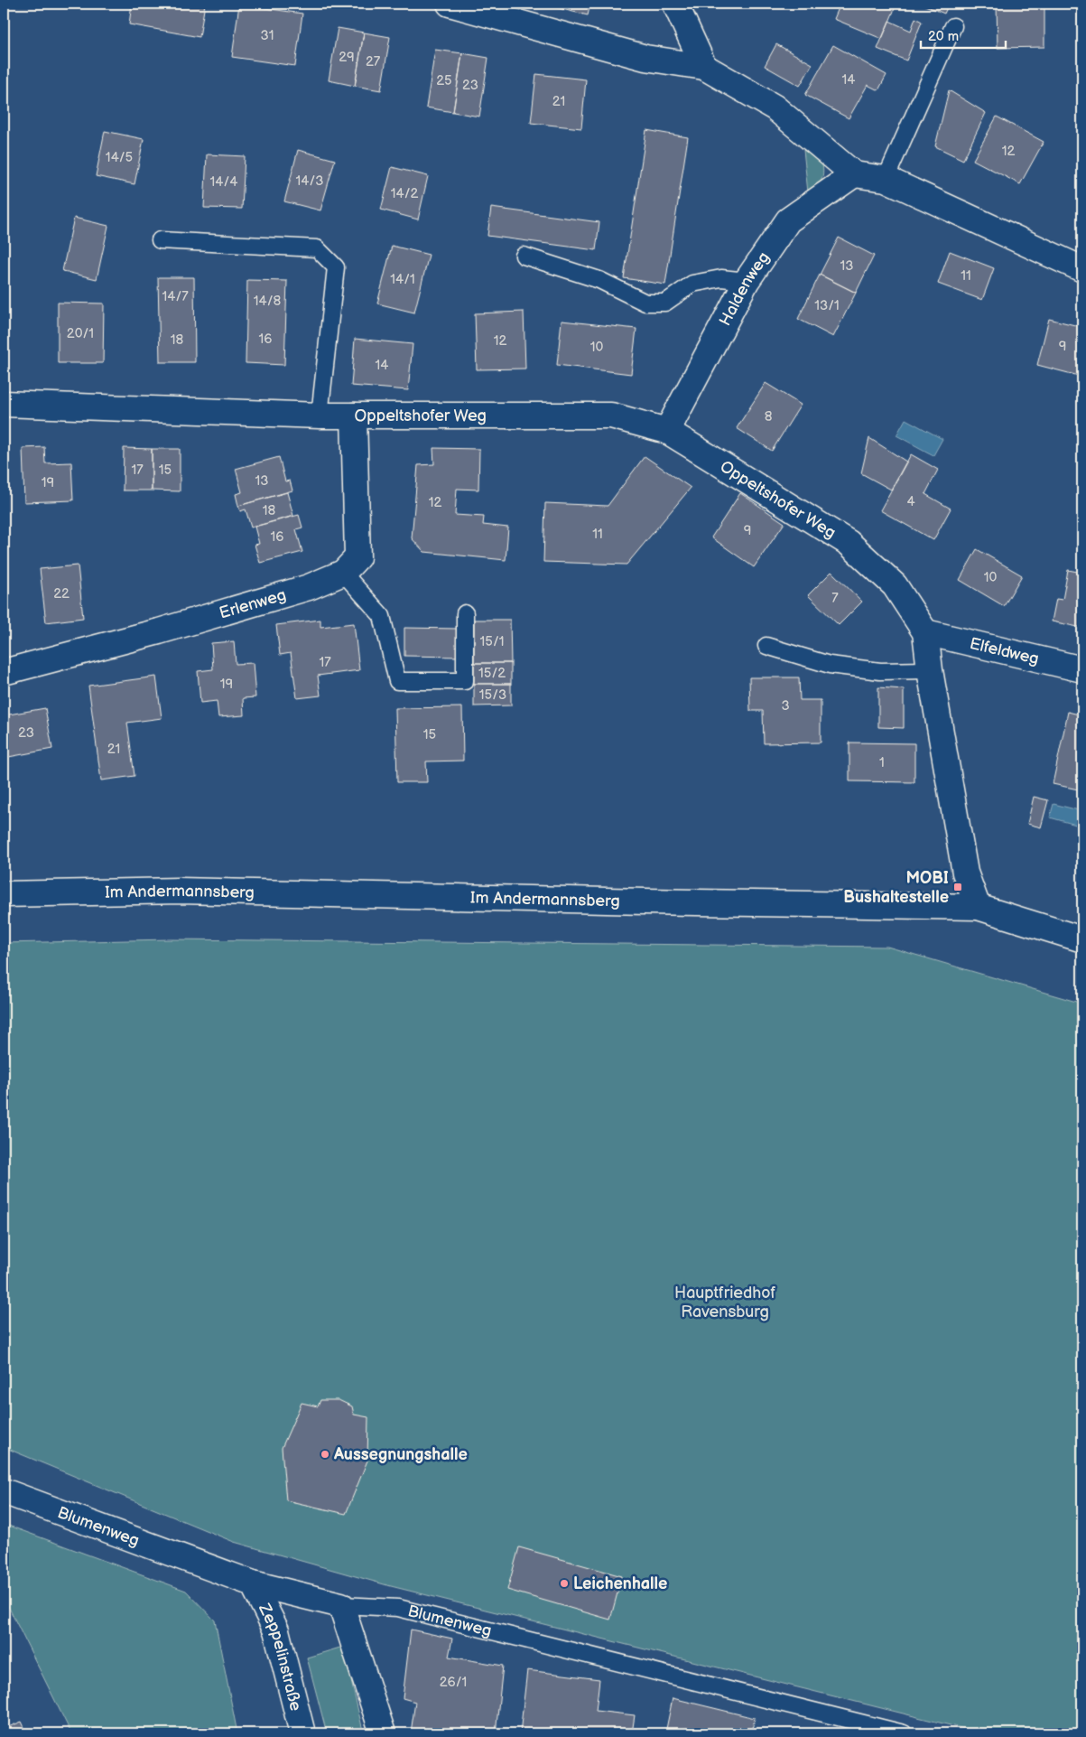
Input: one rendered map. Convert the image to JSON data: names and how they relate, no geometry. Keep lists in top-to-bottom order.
{
  "streets": {
    "street": [
      "Haldenweg",
      "Oppeltshofer Weg",
      "Erlenweg",
      "Elfeldweg",
      "Im Andermannsberg",
      "Blumenweg",
      "Zeppelinstraße"
    ]
  },
  "crossings": [
    ["Haldenweg", "Oppeltshofer Weg"],
    ["Oppeltshofer Weg", "Erlenweg"],
    ["Oppeltshofer Weg", "Elfeldweg"],
    ["Oppeltshofer Weg", "Im Andermannsberg"],
    ["Blumenweg", "Zeppelinstraße"]
  ],
  "parks": ["Hauptfriedhof Ravensburg"],
  "places": {
    "transit": ["MOBI Bushaltestelle"],
    "other": ["Aussegnungshalle", "Leichenhalle"]
  },
  "house_numbers": [
    "31",
    "29",
    "27",
    "14",
    "25",
    "23",
    "21",
    "12",
    "14/5",
    "14/3",
    "14/4",
    "14/2",
    "13",
    "11",
    "14/1",
    "14/7",
    "14/8",
    "13/1",
    "20/1",
    "16",
    "18",
    "12",
    "9",
    "10",
    "14",
    "8",
    "17",
    "15",
    "13",
    "19",
    "4",
    "12",
    "18",
    "9",
    "11",
    "16",
    "10",
    "22",
    "7",
    "15/1",
    "17",
    "15/2",
    "19",
    "15/3",
    "3",
    "23",
    "15",
    "21",
    "1",
    "26/1"
  ],
  "scale_bar": "20 m"
}
